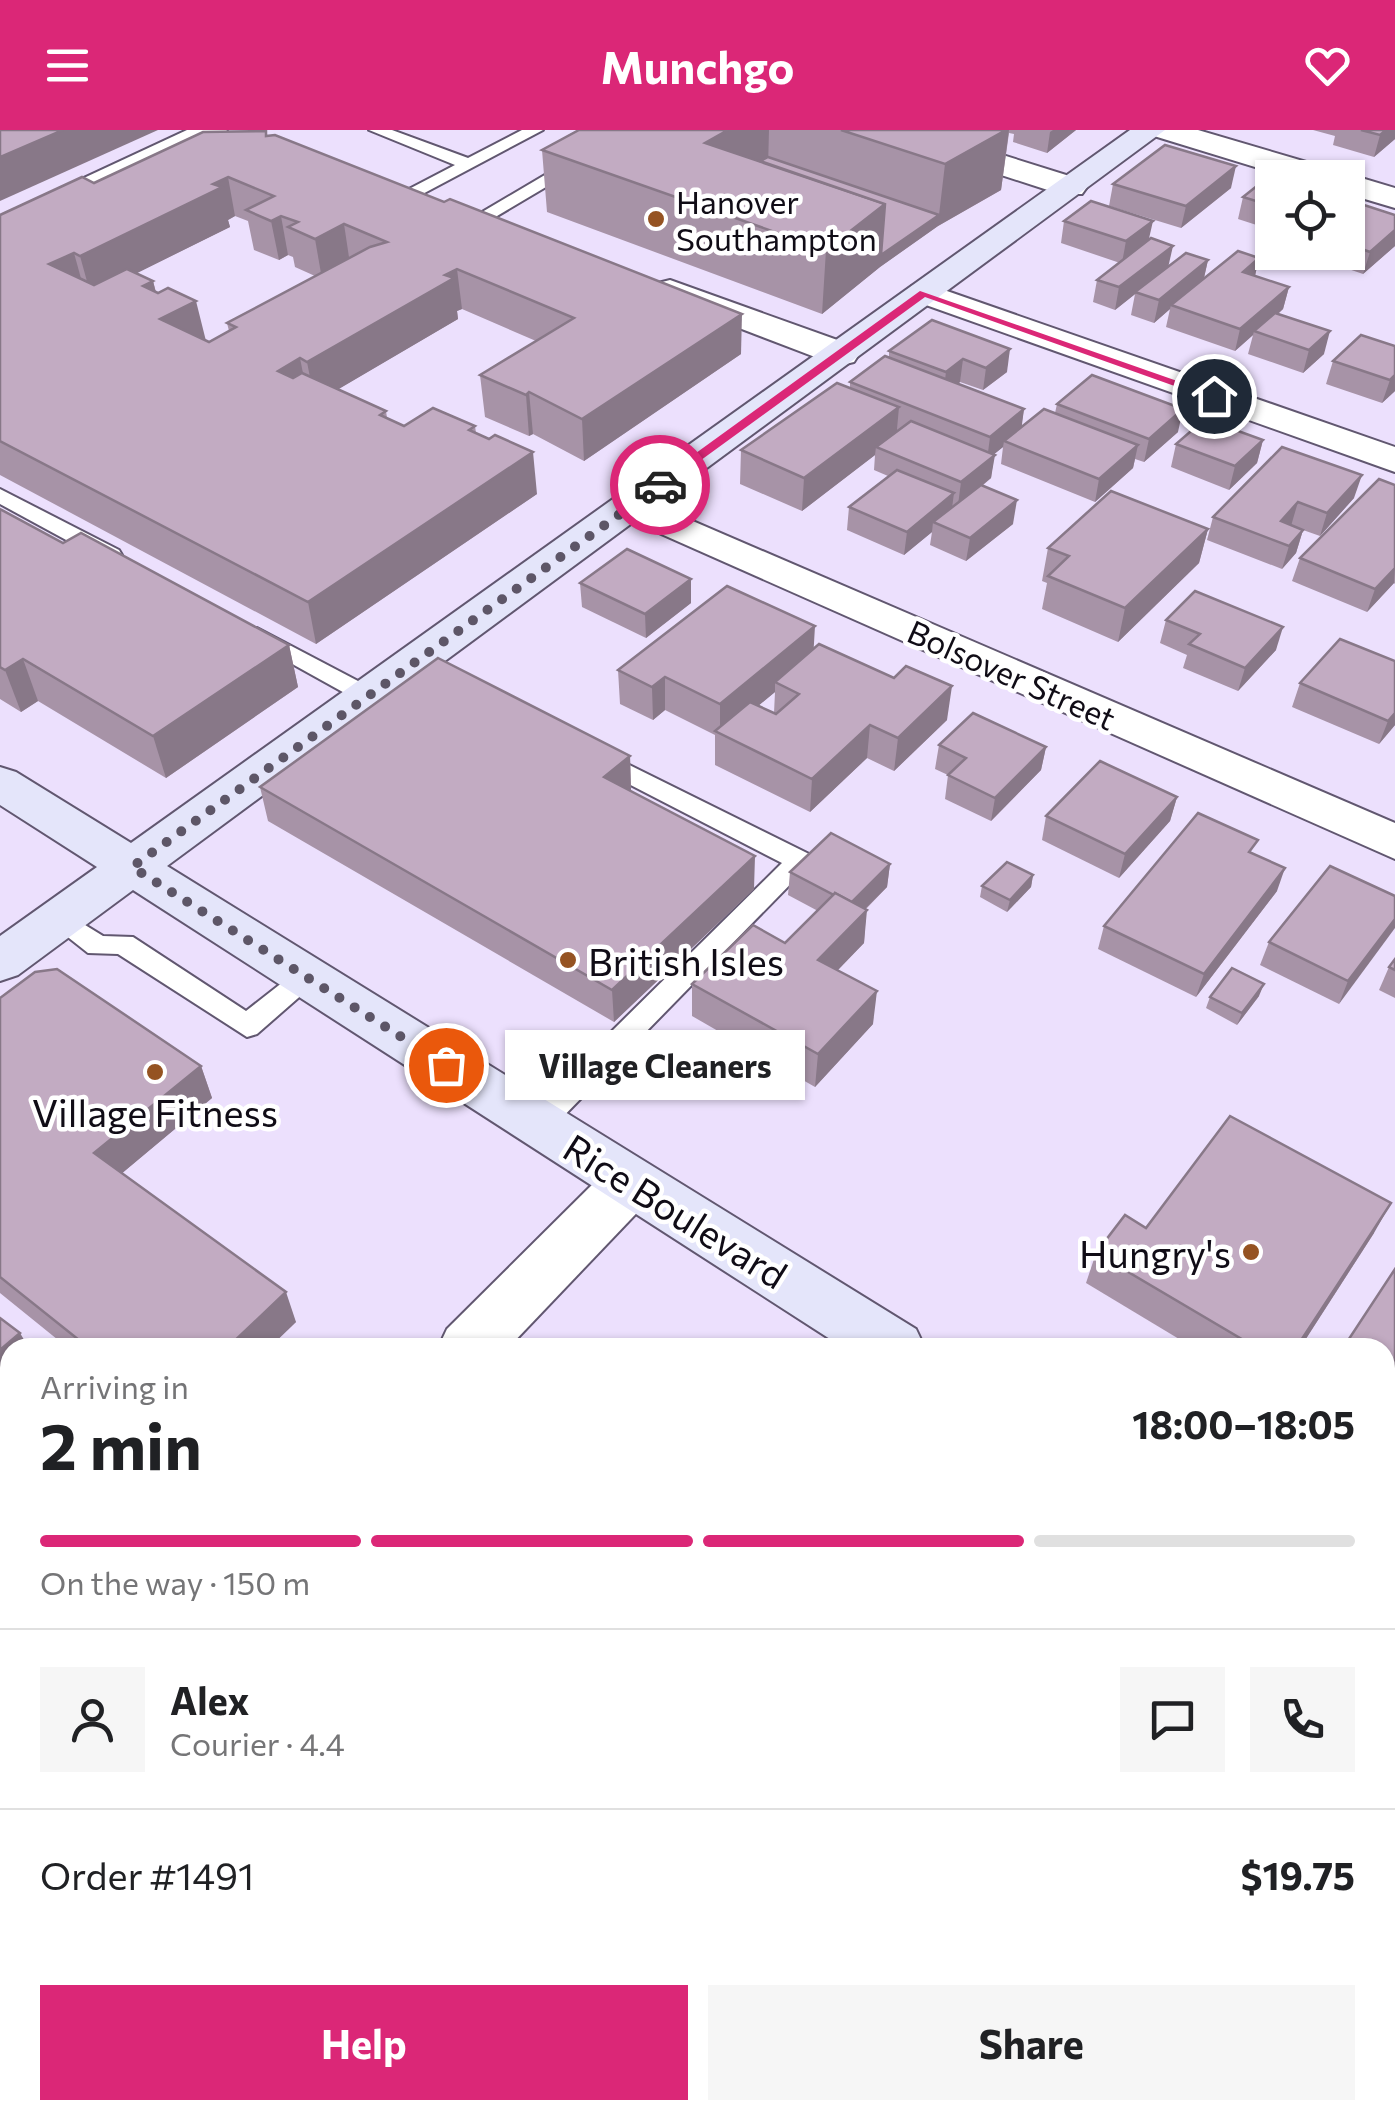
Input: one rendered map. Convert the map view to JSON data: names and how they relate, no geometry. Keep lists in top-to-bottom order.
{
  "streets": {
    "street": ["Bolsover Street", "Rice Boulevard"]
  },
  "places": [
    "Hanover Southampton",
    "British Isles",
    "Village Cleaners",
    "Village Fitness",
    "Hungry's"
  ],
  "page": {
    "header": "Munchgo",
    "bubble": "Village Cleaners",
    "heading": ["2 min", "Arriving in", "18:00–18:05"],
    "panel": [
      "Alex",
      "Courier · 4.4",
      "Order #1491",
      "$19.75"
    ],
    "bar": "On the way · 150 m",
    "buttons": ["Help", "Share"]
  }
}
